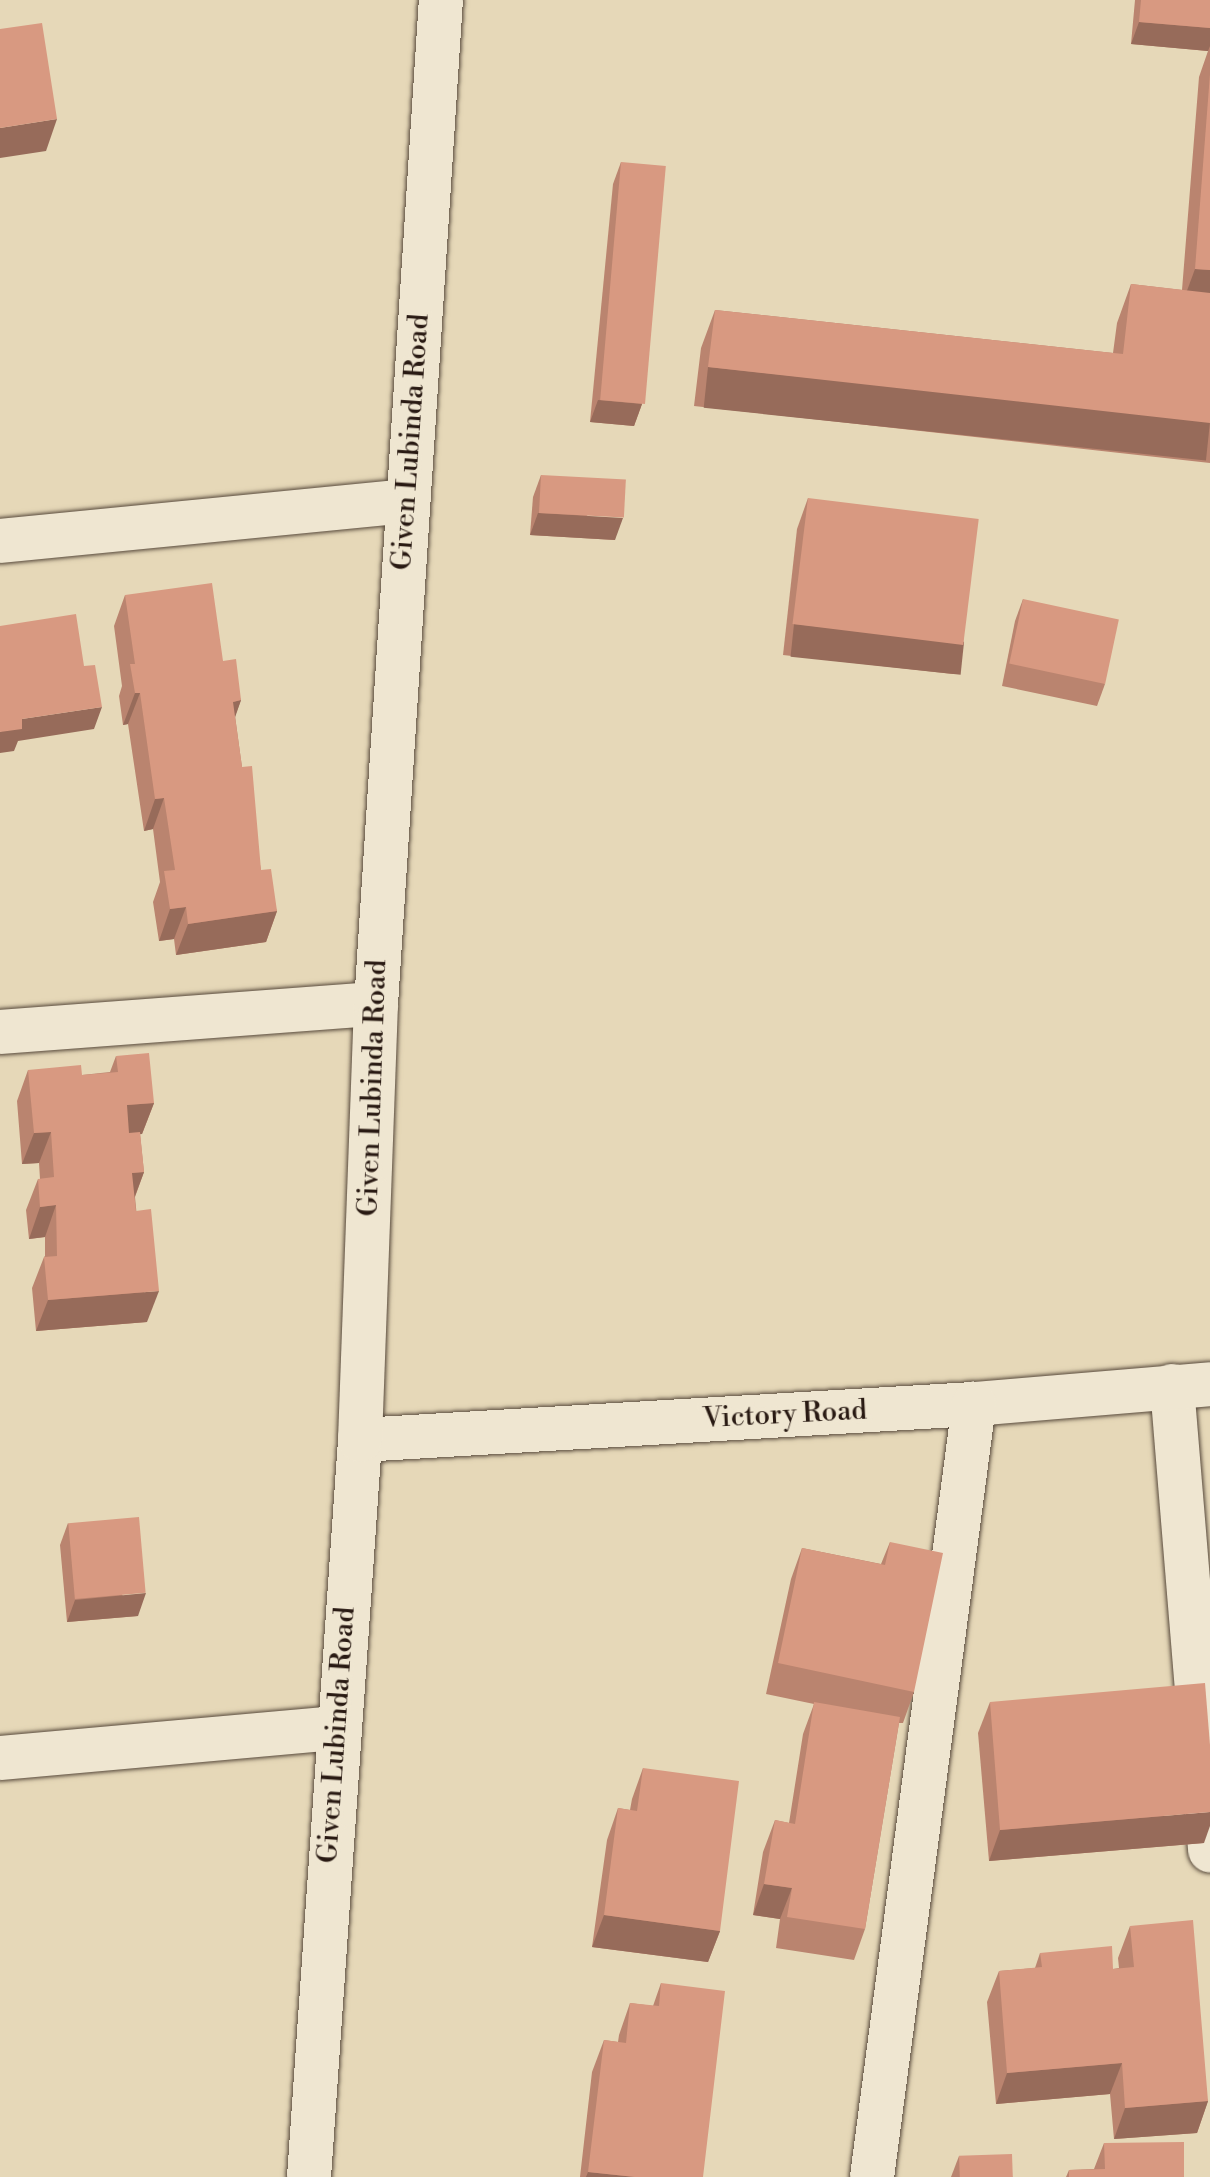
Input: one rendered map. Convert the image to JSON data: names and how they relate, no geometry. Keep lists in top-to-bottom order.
{
  "streets": {
    "street": ["Given Lubinda Road", "Victory Road"]
  },
  "crossings": [
    ["Given Lubinda Road", "Victory Road"]
  ]
}
